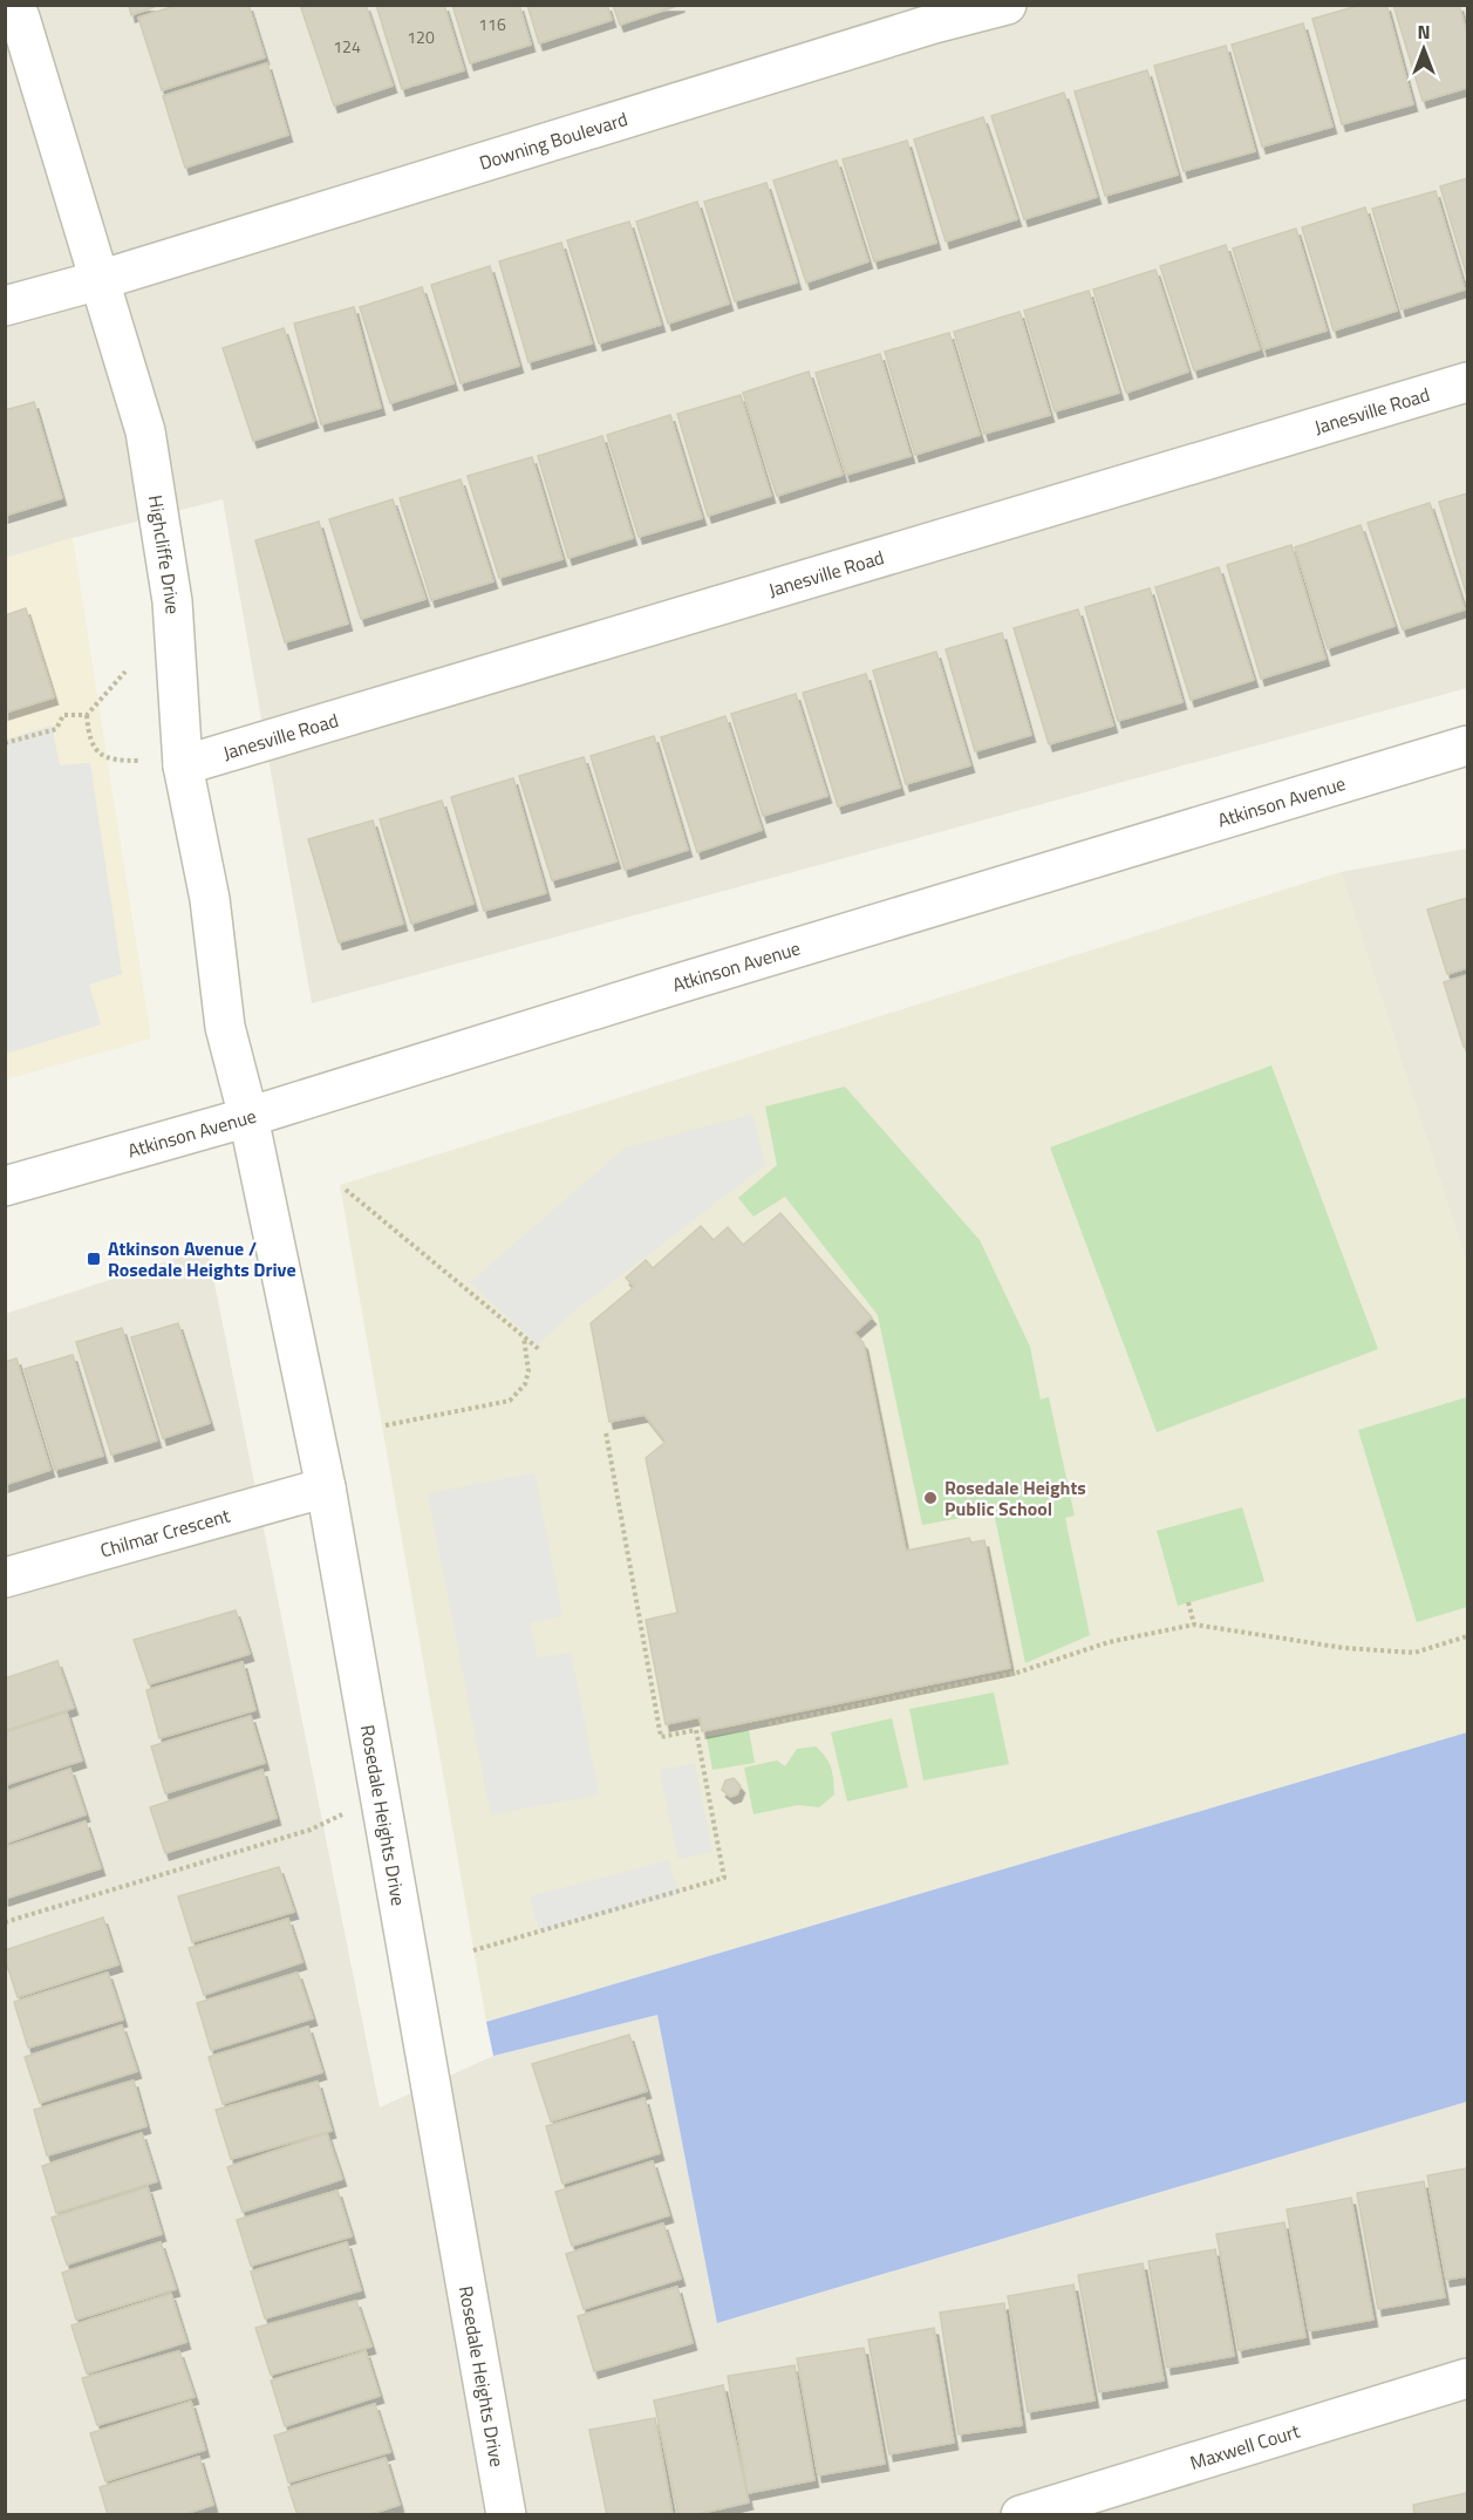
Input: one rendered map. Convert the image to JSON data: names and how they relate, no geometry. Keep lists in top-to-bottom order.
{
  "streets": {
    "street": [
      "Downing Boulevard",
      "Janesville Road",
      "Highcliffe Drive",
      "Atkinson Avenue",
      "Chilmar Crescent",
      "Rosedale Heights Drive",
      "Maxwell Court"
    ]
  },
  "crossings": [
    ["Downing Boulevard", "Highcliffe Drive"],
    ["Janesville Road", "Highcliffe Drive"],
    ["Highcliffe Drive", "Atkinson Avenue"],
    ["Highcliffe Drive", "Rosedale Heights Drive"],
    ["Atkinson Avenue", "Rosedale Heights Drive"],
    ["Chilmar Crescent", "Rosedale Heights Drive"]
  ],
  "places": {
    "transit": ["Atkinson Avenue / Rosedale Heights Drive"],
    "other": ["Rosedale Heights Public School"]
  },
  "house_numbers": ["116", "120", "124"],
  "north": "top"
}
